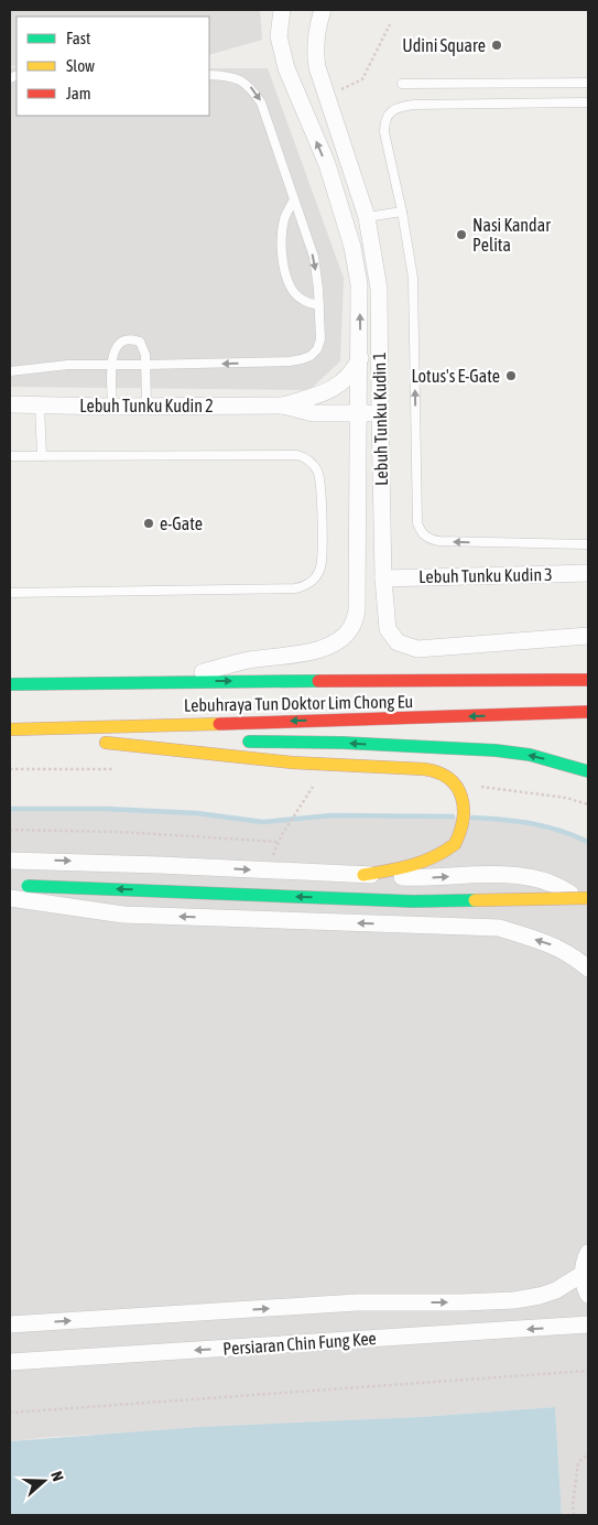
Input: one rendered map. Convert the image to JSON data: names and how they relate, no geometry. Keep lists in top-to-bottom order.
{
  "streets": {
    "highway": ["Lebuhraya Tun Doktor Lim Chong Eu"],
    "street": [
      "Lebuh Tunku Kudin 2",
      "Lebuh Tunku Kudin 1",
      "Lebuh Tunku Kudin 3",
      "Persiaran Chin Fung Kee"
    ]
  },
  "crossings": [
    ["Lebuh Tunku Kudin 2", "Lebuh Tunku Kudin 1"],
    ["Lebuh Tunku Kudin 1", "Lebuh Tunku Kudin 3"],
    ["Lebuh Tunku Kudin 1", "Lebuhraya Tun Doktor Lim Chong Eu"]
  ],
  "places": [
    "Udini Square",
    "Nasi Kandar Pelita",
    "Lotus's E-Gate",
    "e-Gate"
  ],
  "legend": ["Fast", "Slow", "Jam"],
  "north": "right"
}
